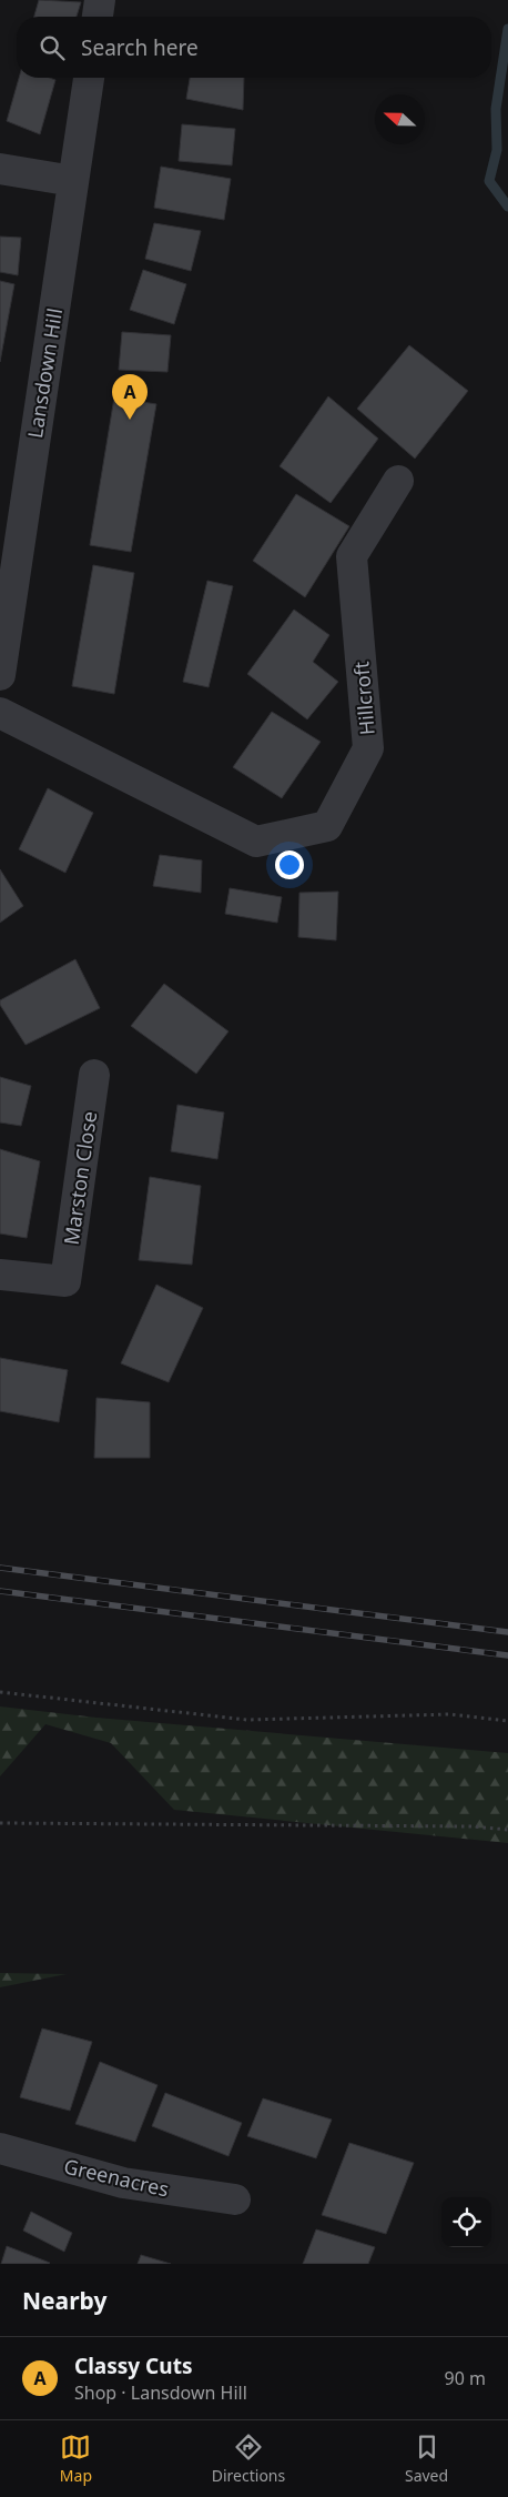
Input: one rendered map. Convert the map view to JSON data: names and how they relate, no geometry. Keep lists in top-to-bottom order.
{
  "streets": {
    "street": [
      "Lansdown Hill",
      "Hillcroft",
      "Marston Close",
      "Greenacres"
    ]
  },
  "north": "left",
  "page": {
    "search": "Search here",
    "pins": "A",
    "heading": "Nearby",
    "list": [
      {
        "mark": "A",
        "name": "Classy Cuts",
        "note": "Shop · Lansdown Hill",
        "value": "90 m"
      }
    ],
    "nav": ["Map", "Directions", "Saved"]
  }
}
